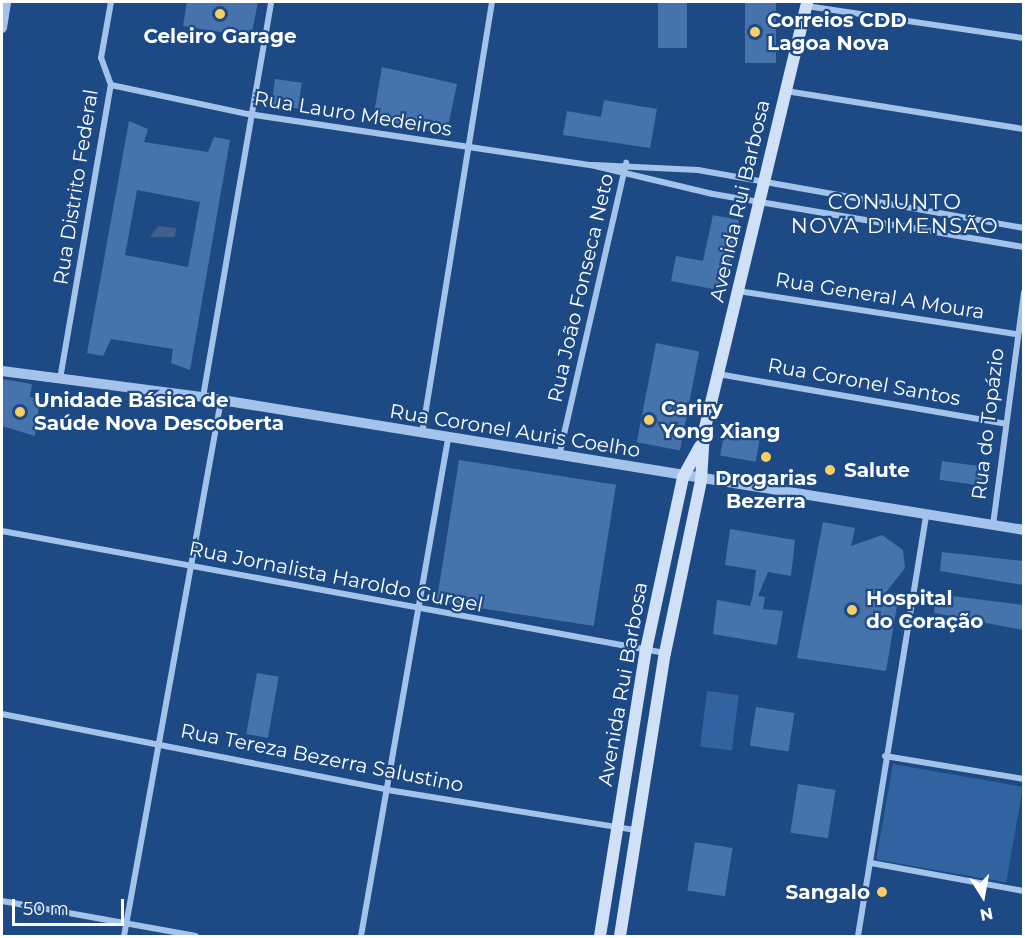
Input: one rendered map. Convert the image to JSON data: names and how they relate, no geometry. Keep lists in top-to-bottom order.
{
  "streets": {
    "main road": ["Avenida Rui Barbosa"],
    "street": [
      "Rua Lauro Medeiros",
      "Rua Distrito Federal",
      "Rua João Fonseca Neto",
      "Rua General A Moura",
      "Rua Coronel Santos",
      "Rua do Topázio",
      "Rua Coronel Auris Coelho",
      "Rua Jornalista Haroldo Gurgel",
      "Rua Tereza Bezerra Salustino"
    ]
  },
  "crossings": [
    ["Rua Lauro Medeiros", "Rua Distrito Federal"],
    ["Rua Lauro Medeiros", "Avenida Rui Barbosa"],
    ["Rua Lauro Medeiros", "Rua João Fonseca Neto"],
    ["Rua Distrito Federal", "Rua Coronel Auris Coelho"],
    ["Avenida Rui Barbosa", "Rua General A Moura"],
    ["Avenida Rui Barbosa", "Rua Coronel Santos"],
    ["Avenida Rui Barbosa", "Rua Coronel Auris Coelho"],
    ["Avenida Rui Barbosa", "Rua Jornalista Haroldo Gurgel"],
    ["Avenida Rui Barbosa", "Rua Tereza Bezerra Salustino"],
    ["Rua João Fonseca Neto", "Rua Coronel Auris Coelho"],
    ["Rua General A Moura", "Rua do Topázio"],
    ["Rua Coronel Santos", "Rua do Topázio"],
    ["Rua do Topázio", "Rua Coronel Auris Coelho"]
  ],
  "districts": ["CONJUNTO NOVA DIMENSÃO"],
  "places": [
    "Celeiro Garage",
    "Correios CDD Lagoa Nova",
    "Unidade Básica de Saúde Nova Descoberta",
    "Cariry Yong Xiang",
    "Drogarias Bezerra",
    "Salute",
    "Hospital do Coração",
    "Sangalo"
  ],
  "scale_bar": "50 m",
  "north": "bottom"
}
